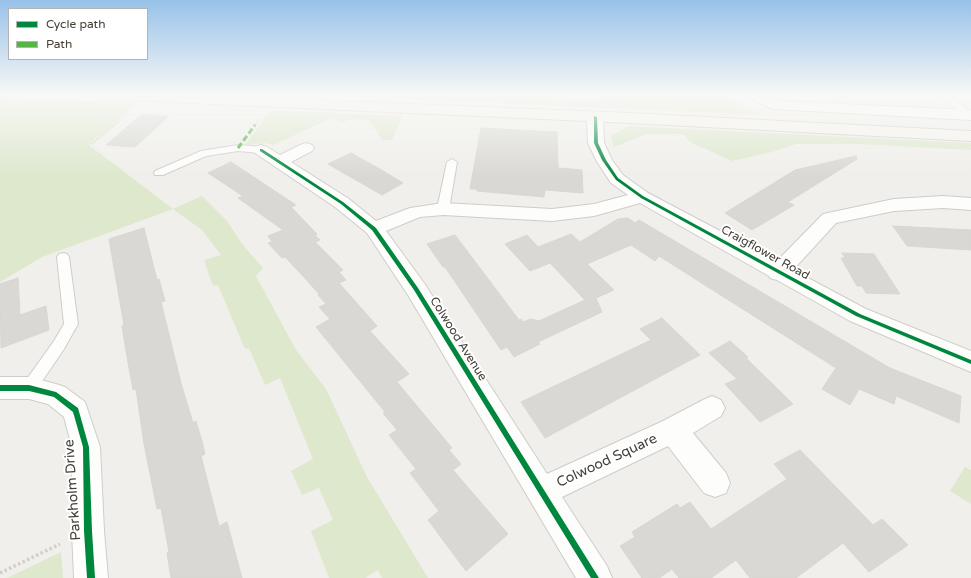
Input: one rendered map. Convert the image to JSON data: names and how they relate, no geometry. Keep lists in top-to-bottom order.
{
  "streets": {
    "street": [
      "Craigflower Road",
      "Colwood Avenue",
      "Colwood Square",
      "Parkholm Drive"
    ]
  },
  "crossings": [
    ["Colwood Avenue", "Colwood Square"]
  ],
  "legend": ["Cycle path", "Path"]
}
